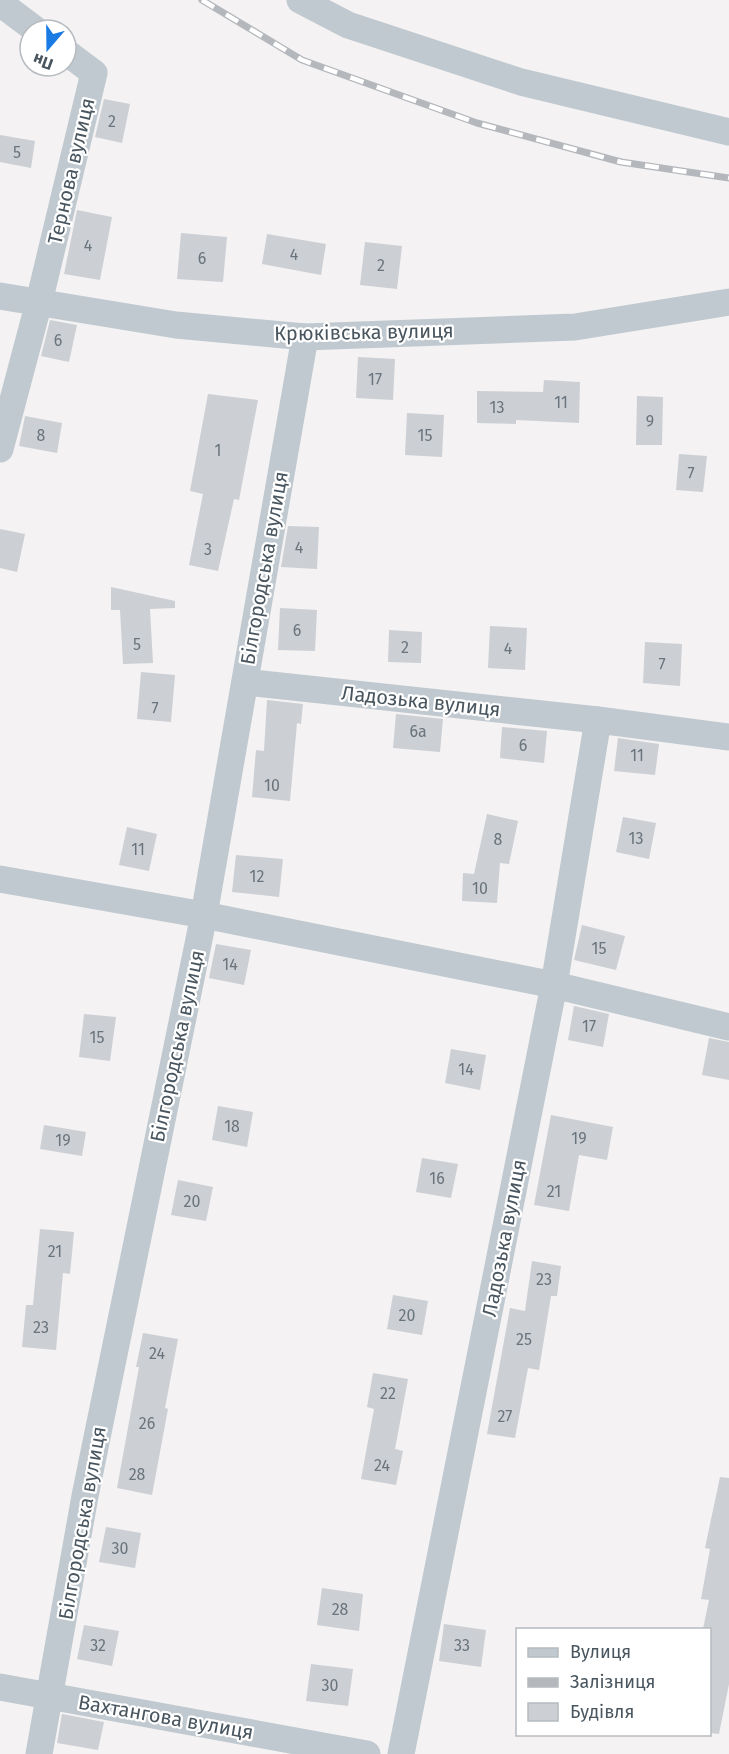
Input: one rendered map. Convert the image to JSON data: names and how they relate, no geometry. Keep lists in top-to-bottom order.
{
  "streets": {
    "street": [
      "Тернова вулиця",
      "Крюківська вулиця",
      "Білгородська вулиця",
      "Ладозька вулиця",
      "Вахтангова вулиця"
    ]
  },
  "crossings": [
    ["Тернова вулиця", "Крюківська вулиця"],
    ["Крюківська вулиця", "Білгородська вулиця"],
    ["Білгородська вулиця", "Ладозька вулиця"],
    ["Білгородська вулиця", "Вахтангова вулиця"]
  ],
  "house_numbers": [
    "2",
    "5",
    "4",
    "4",
    "6",
    "2",
    "6",
    "17",
    "11",
    "13",
    "9",
    "8",
    "15",
    "1",
    "7",
    "4",
    "3",
    "6",
    "5",
    "2",
    "4",
    "7",
    "7",
    "6а",
    "6",
    "11",
    "10",
    "13",
    "8",
    "11",
    "12",
    "10",
    "15",
    "14",
    "17",
    "15",
    "14",
    "18",
    "19",
    "19",
    "16",
    "21",
    "20",
    "21",
    "23",
    "20",
    "23",
    "25",
    "24",
    "22",
    "27",
    "26",
    "24",
    "28",
    "30",
    "28",
    "32",
    "33",
    "30"
  ],
  "legend": ["Вулиця", "Залізниця", "Будівля"],
  "north": "bottom"
}
